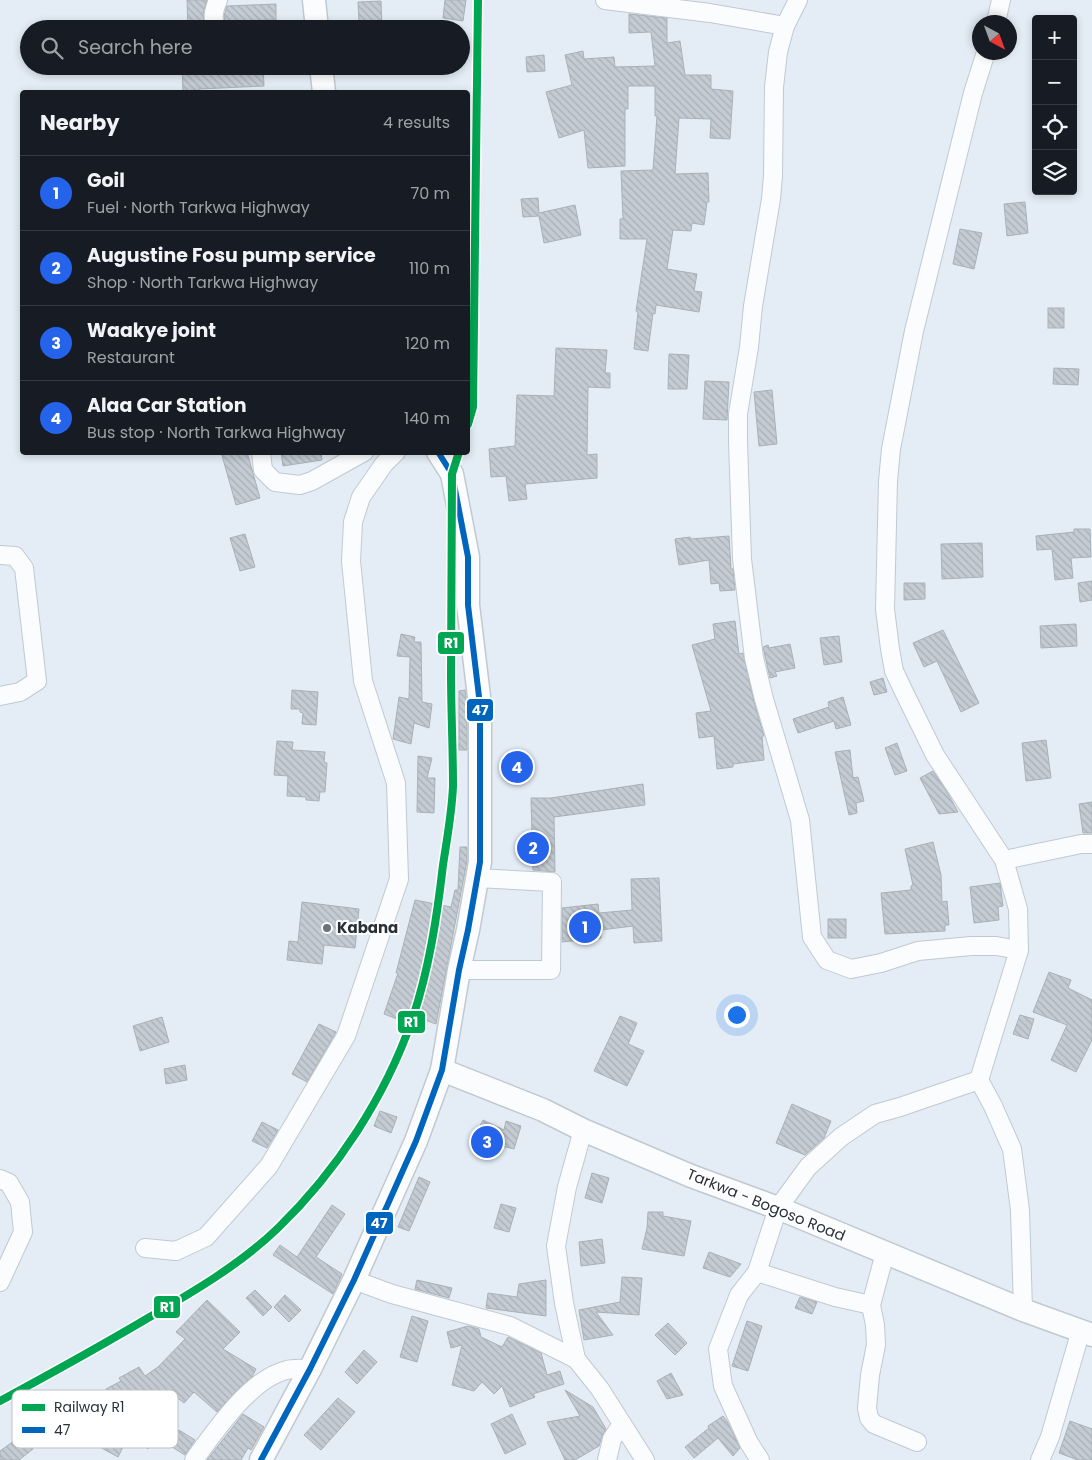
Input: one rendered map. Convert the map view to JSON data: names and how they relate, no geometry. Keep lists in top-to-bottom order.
{
  "streets": {
    "main road": ["Tarkwa - Bogoso Road"]
  },
  "places": ["Kabana"],
  "lines": ["rail line R1", "transit line 47"],
  "legend": ["Railway R1", "47"],
  "north": "bottom right",
  "page": {
    "map_buttons": ["+", "−"],
    "search": "Search here",
    "heading": ["Nearby", "4 results"],
    "list": [
      {
        "mark": "1",
        "name": "Goil",
        "note": "Fuel · North Tarkwa Highway",
        "value": "70 m"
      },
      {
        "mark": "2",
        "name": "Augustine Fosu pump service",
        "note": "Shop · North Tarkwa Highway",
        "value": "110 m"
      },
      {
        "mark": "3",
        "name": "Waakye joint",
        "note": "Restaurant",
        "value": "120 m"
      },
      {
        "mark": "4",
        "name": "Alaa Car Station",
        "note": "Bus stop · North Tarkwa Highway",
        "value": "140 m"
      }
    ],
    "pins": [
      "4",
      "2",
      "1",
      "3"
    ]
  }
}
